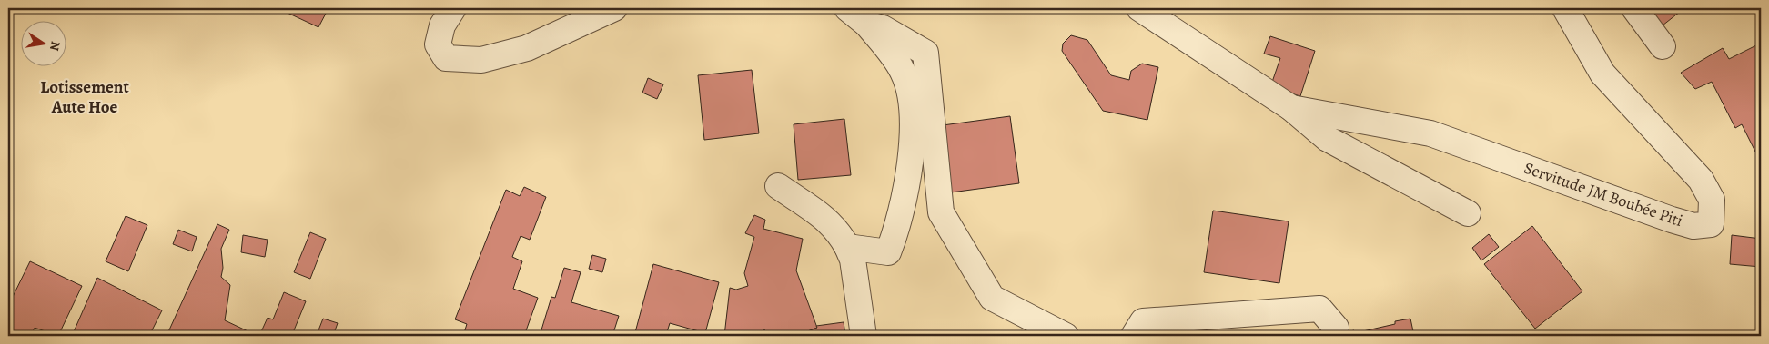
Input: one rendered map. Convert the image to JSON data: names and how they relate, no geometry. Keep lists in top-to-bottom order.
{
  "streets": {
    "street": ["Servitude JM Boubée Piti"]
  },
  "districts": ["Lotissement Aute Hoe"],
  "north": "right"
}
